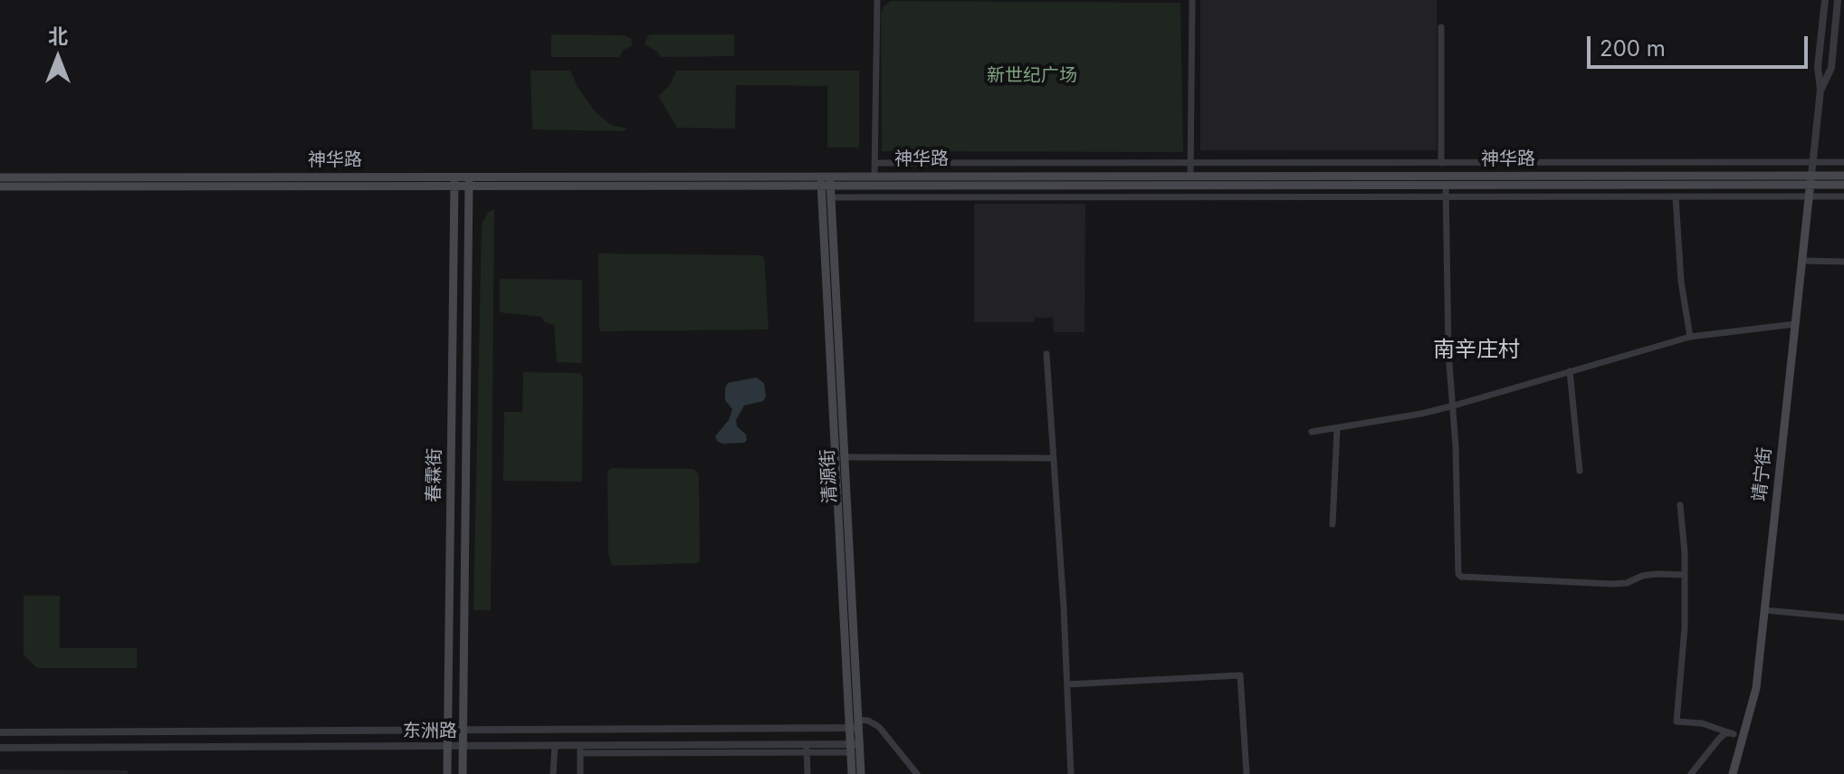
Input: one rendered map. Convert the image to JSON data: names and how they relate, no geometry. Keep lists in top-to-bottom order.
{
  "streets": {
    "main road": [
      "神华路",
      "靖宁街",
      "春霖街",
      "清源街"
    ],
    "street": ["东洲路"]
  },
  "crossings": [
    ["神华路", "靖宁街"],
    ["神华路", "春霖街"],
    ["神华路", "清源街"],
    ["春霖街", "东洲路"],
    ["清源街", "东洲路"]
  ],
  "districts": ["南辛庄村"],
  "parks": ["新世纪广场"],
  "scale_bar": "200 m",
  "north": "top"
}
